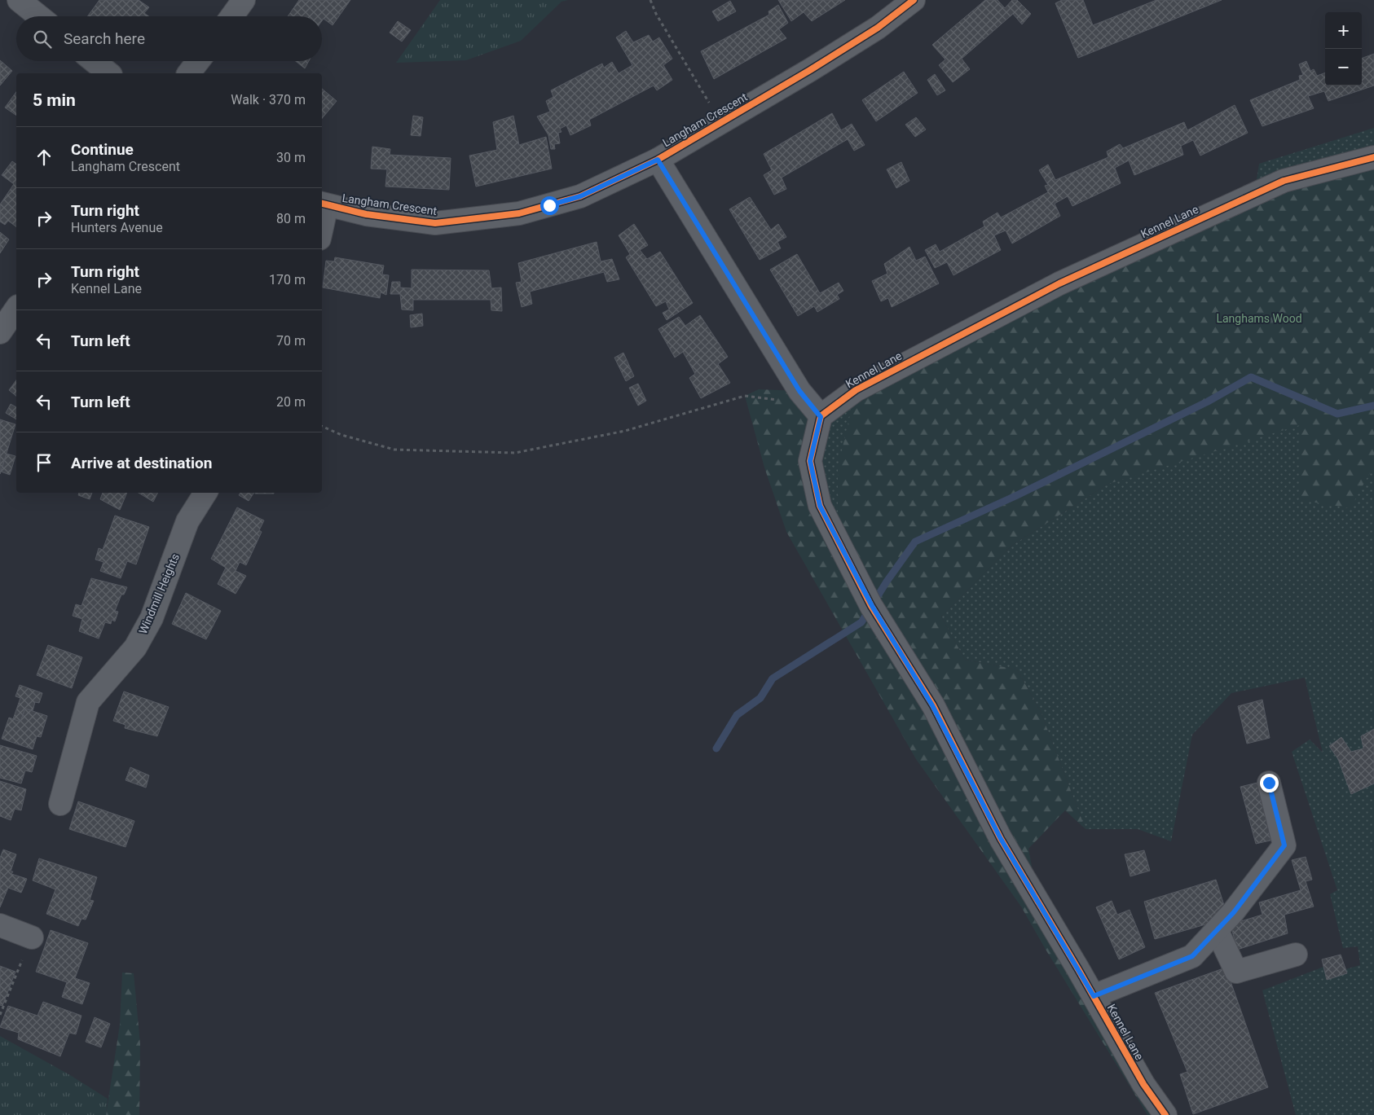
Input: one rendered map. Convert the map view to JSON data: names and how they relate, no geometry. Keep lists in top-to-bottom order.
{
  "streets": {
    "street": ["Langham Crescent", "Kennel Lane", "Windmill Heights"]
  },
  "parks": ["Langhams Wood"],
  "page": {
    "map_buttons": ["+", "−"],
    "search": "Search here",
    "heading": ["5 min", "Walk · 370 m"],
    "list": [
      ["Continue", "Langham Crescent", "30 m"],
      ["Turn right", "Hunters Avenue", "80 m"],
      ["Turn right", "Kennel Lane", "170 m"],
      ["Turn left", "70 m"],
      ["Turn left", "20 m"],
      "Arrive at destination"
    ]
  }
}
